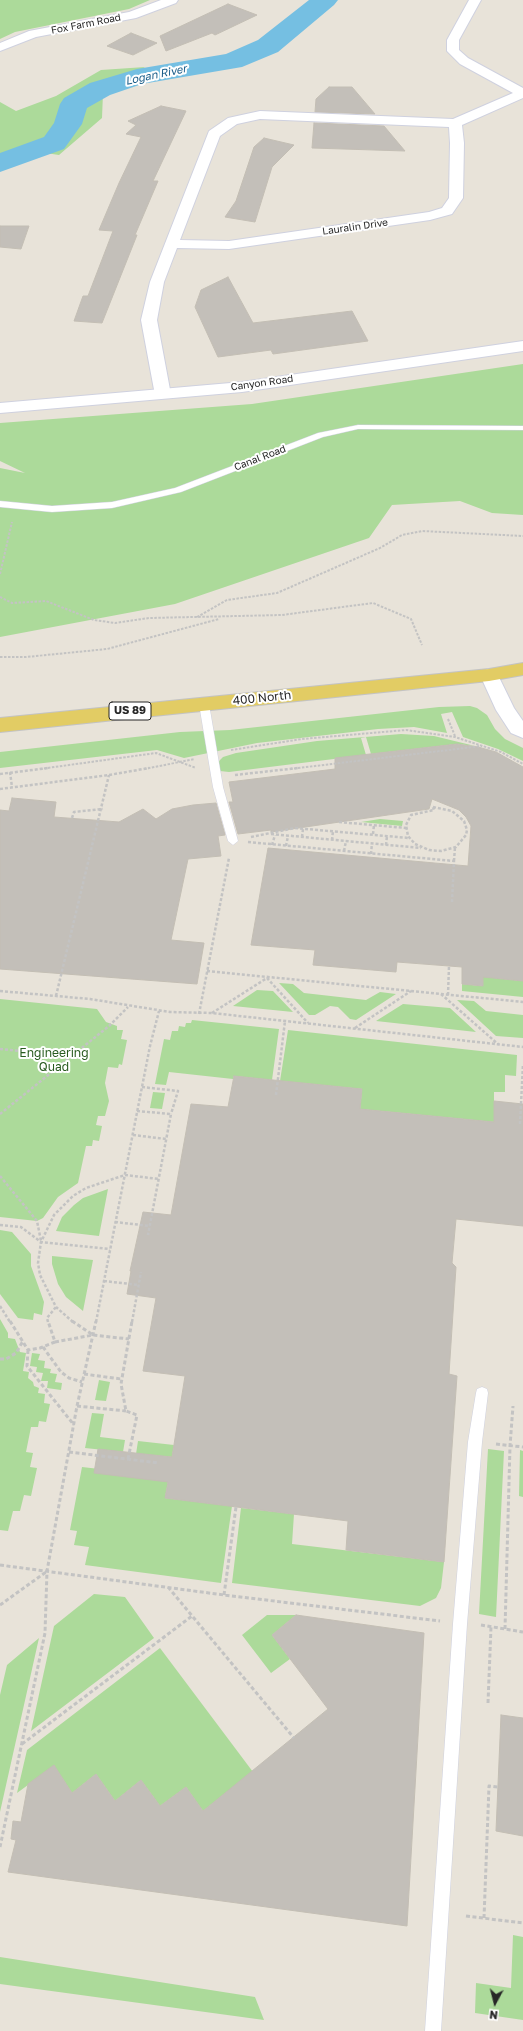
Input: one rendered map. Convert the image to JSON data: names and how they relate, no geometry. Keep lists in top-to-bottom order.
{
  "streets": {
    "main road": ["400 North", "US 89"],
    "street": ["Fox Farm Road", "Lauralin Drive", "Canyon Road"],
    "lane": ["Canal Road"]
  },
  "water": ["Logan River"],
  "parks": ["Engineering Quad"],
  "north": "bottom"
}
